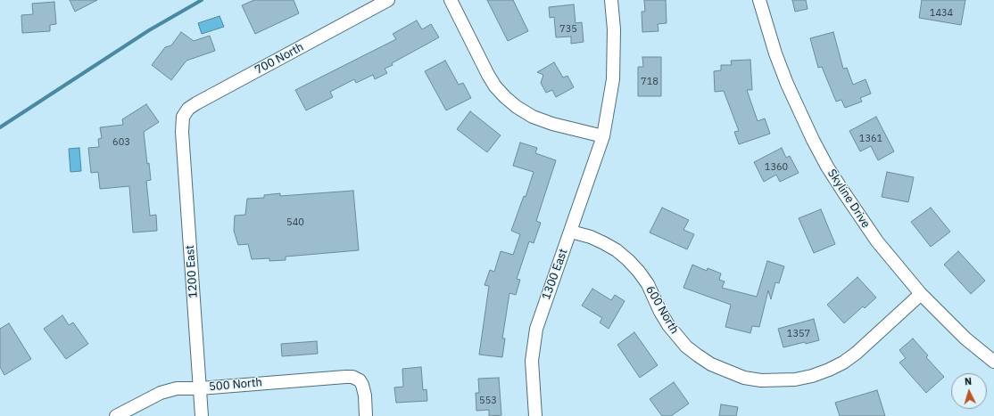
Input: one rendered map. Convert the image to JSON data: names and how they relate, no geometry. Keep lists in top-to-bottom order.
{
  "streets": {
    "street": [
      "700 North",
      "Skyline Drive",
      "1200 East",
      "1300 East",
      "600 North",
      "500 North"
    ]
  },
  "crossings": [
    ["700 North", "1200 East"],
    ["Skyline Drive", "600 North"],
    ["1200 East", "500 North"],
    ["1300 East", "600 North"]
  ],
  "house_numbers": [
    "1434",
    "735",
    "718",
    "1361",
    "603",
    "1360",
    "540",
    "1357",
    "553"
  ],
  "north": "top"
}
